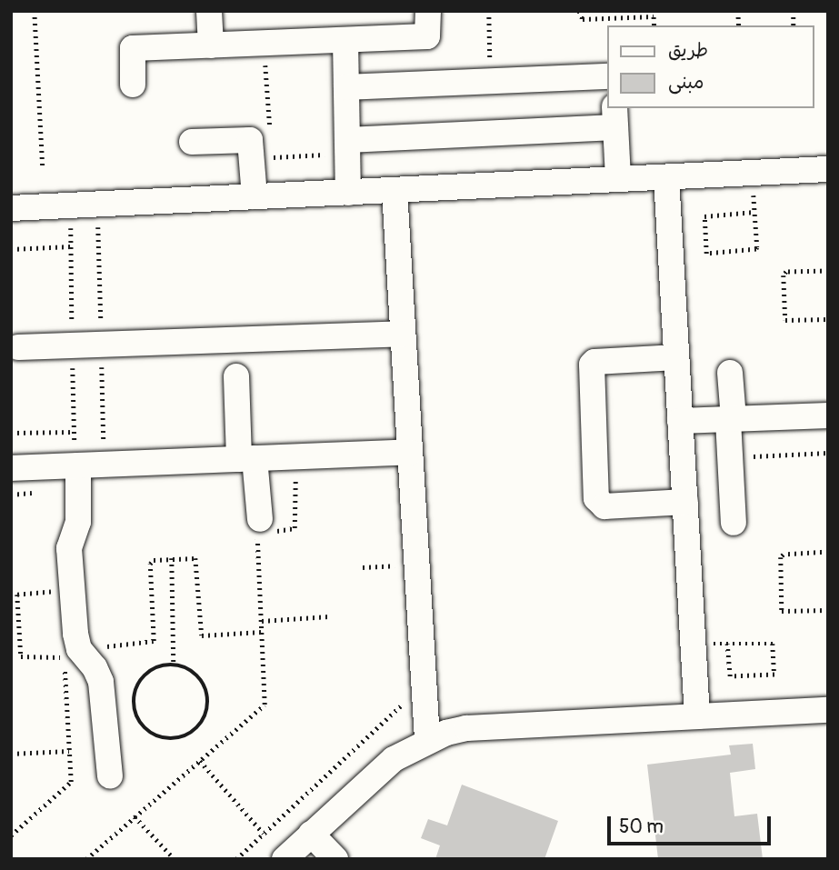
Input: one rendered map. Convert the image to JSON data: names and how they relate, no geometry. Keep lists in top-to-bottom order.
{
  "legend": ["طريق", "مبنى"],
  "scale_bar": "50 m"
}
